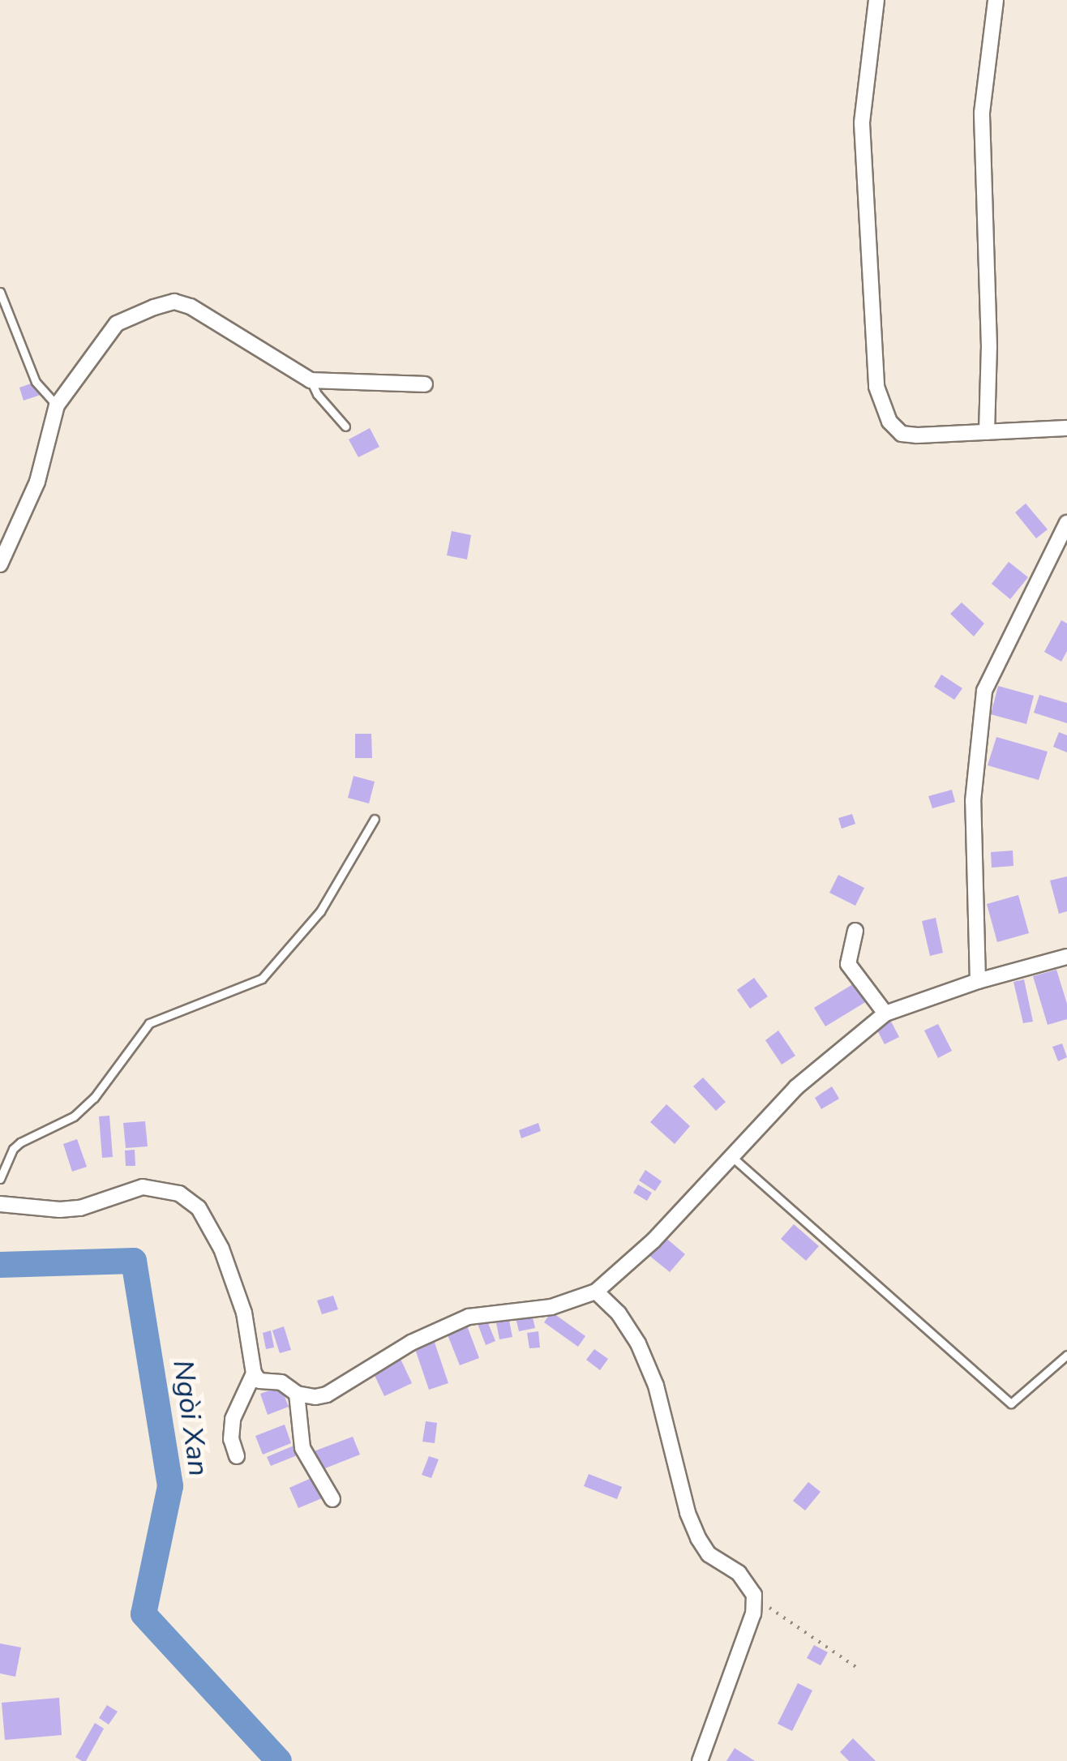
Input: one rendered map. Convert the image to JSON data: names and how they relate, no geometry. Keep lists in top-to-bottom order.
{
  "water": ["Ngòi Xan"]
}
